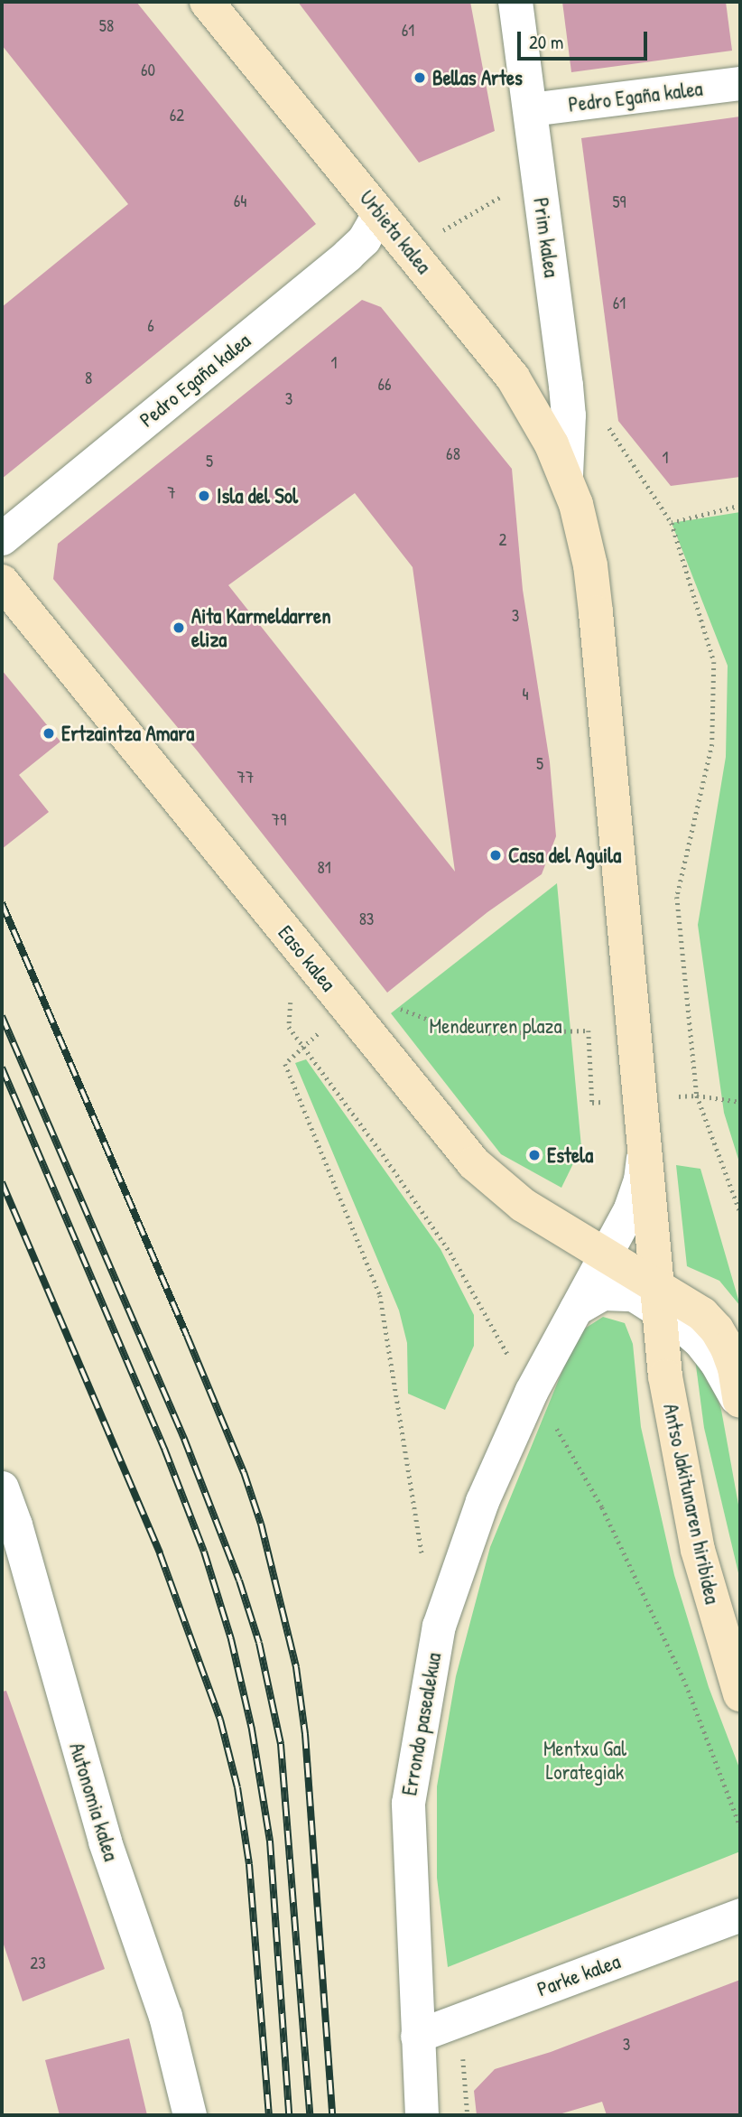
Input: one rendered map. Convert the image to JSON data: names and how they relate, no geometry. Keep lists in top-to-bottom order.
{
  "streets": {
    "main road": ["Urbieta kalea", "Easo kalea", "Antso Jakitunaren hiribidea"],
    "street": [
      "Pedro Egaña kalea",
      "Prim kalea",
      "Errondo pasealekua",
      "Autonomia kalea",
      "Parke kalea"
    ]
  },
  "crossings": [
    ["Pedro Egaña kalea", "Urbieta kalea"],
    ["Pedro Egaña kalea", "Prim kalea"],
    ["Urbieta kalea", "Prim kalea"],
    ["Easo kalea", "Antso Jakitunaren hiribidea"],
    ["Errondo pasealekua", "Parke kalea"]
  ],
  "parks": ["Mendeurren plaza", "Mentxu Gal Lorategiak"],
  "places": [
    "Bellas Artes",
    "Isla del Sol",
    "Aita Karmeldarren eliza",
    "Ertzaintza Amara",
    "Casa del Aguila",
    "Estela"
  ],
  "house_numbers": [
    "58",
    "61",
    "60",
    "62",
    "64",
    "59",
    "61",
    "6",
    "1",
    "8",
    "66",
    "3",
    "68",
    "1",
    "5",
    "7",
    "2",
    "3",
    "4",
    "5",
    "77",
    "79",
    "81",
    "83",
    "23",
    "3"
  ],
  "scale_bar": "20 m"
}
